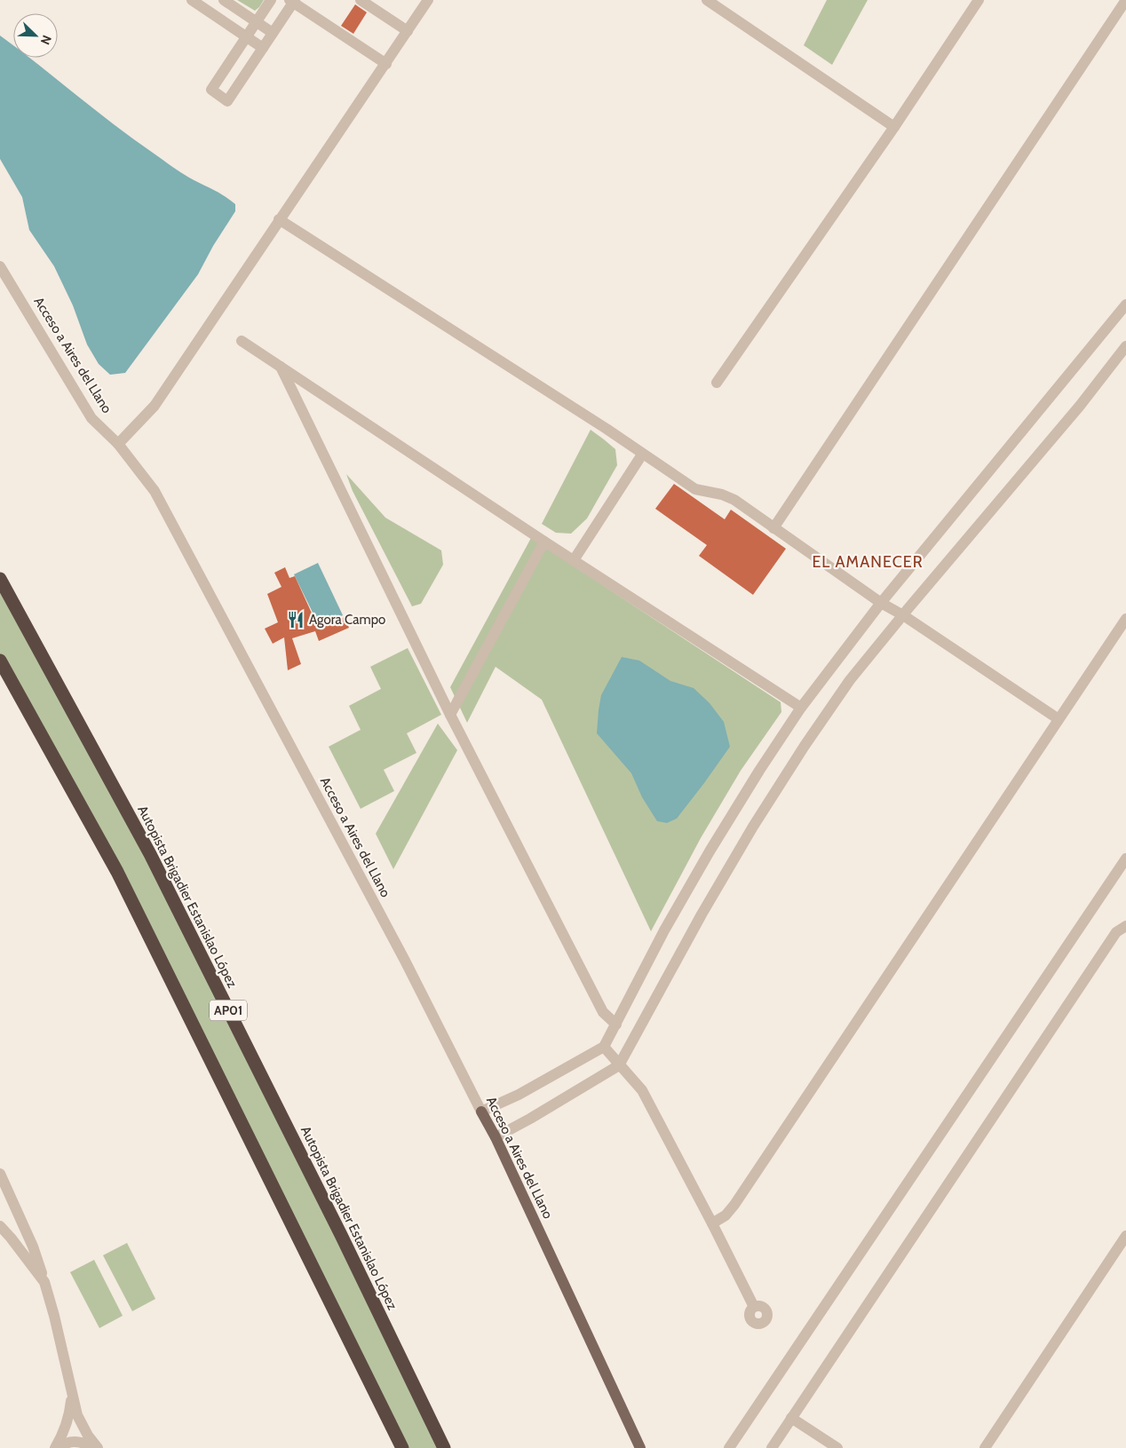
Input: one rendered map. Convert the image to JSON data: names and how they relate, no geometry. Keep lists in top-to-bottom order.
{
  "streets": {
    "highway": ["Autopista Brigadier Estanislao López", "AP01"],
    "main road": ["Acceso a Aires del Llano"]
  },
  "districts": ["EL AMANECER"],
  "places": {
    "restaurant": ["Agora Campo"]
  },
  "north": "bottom right"
}
